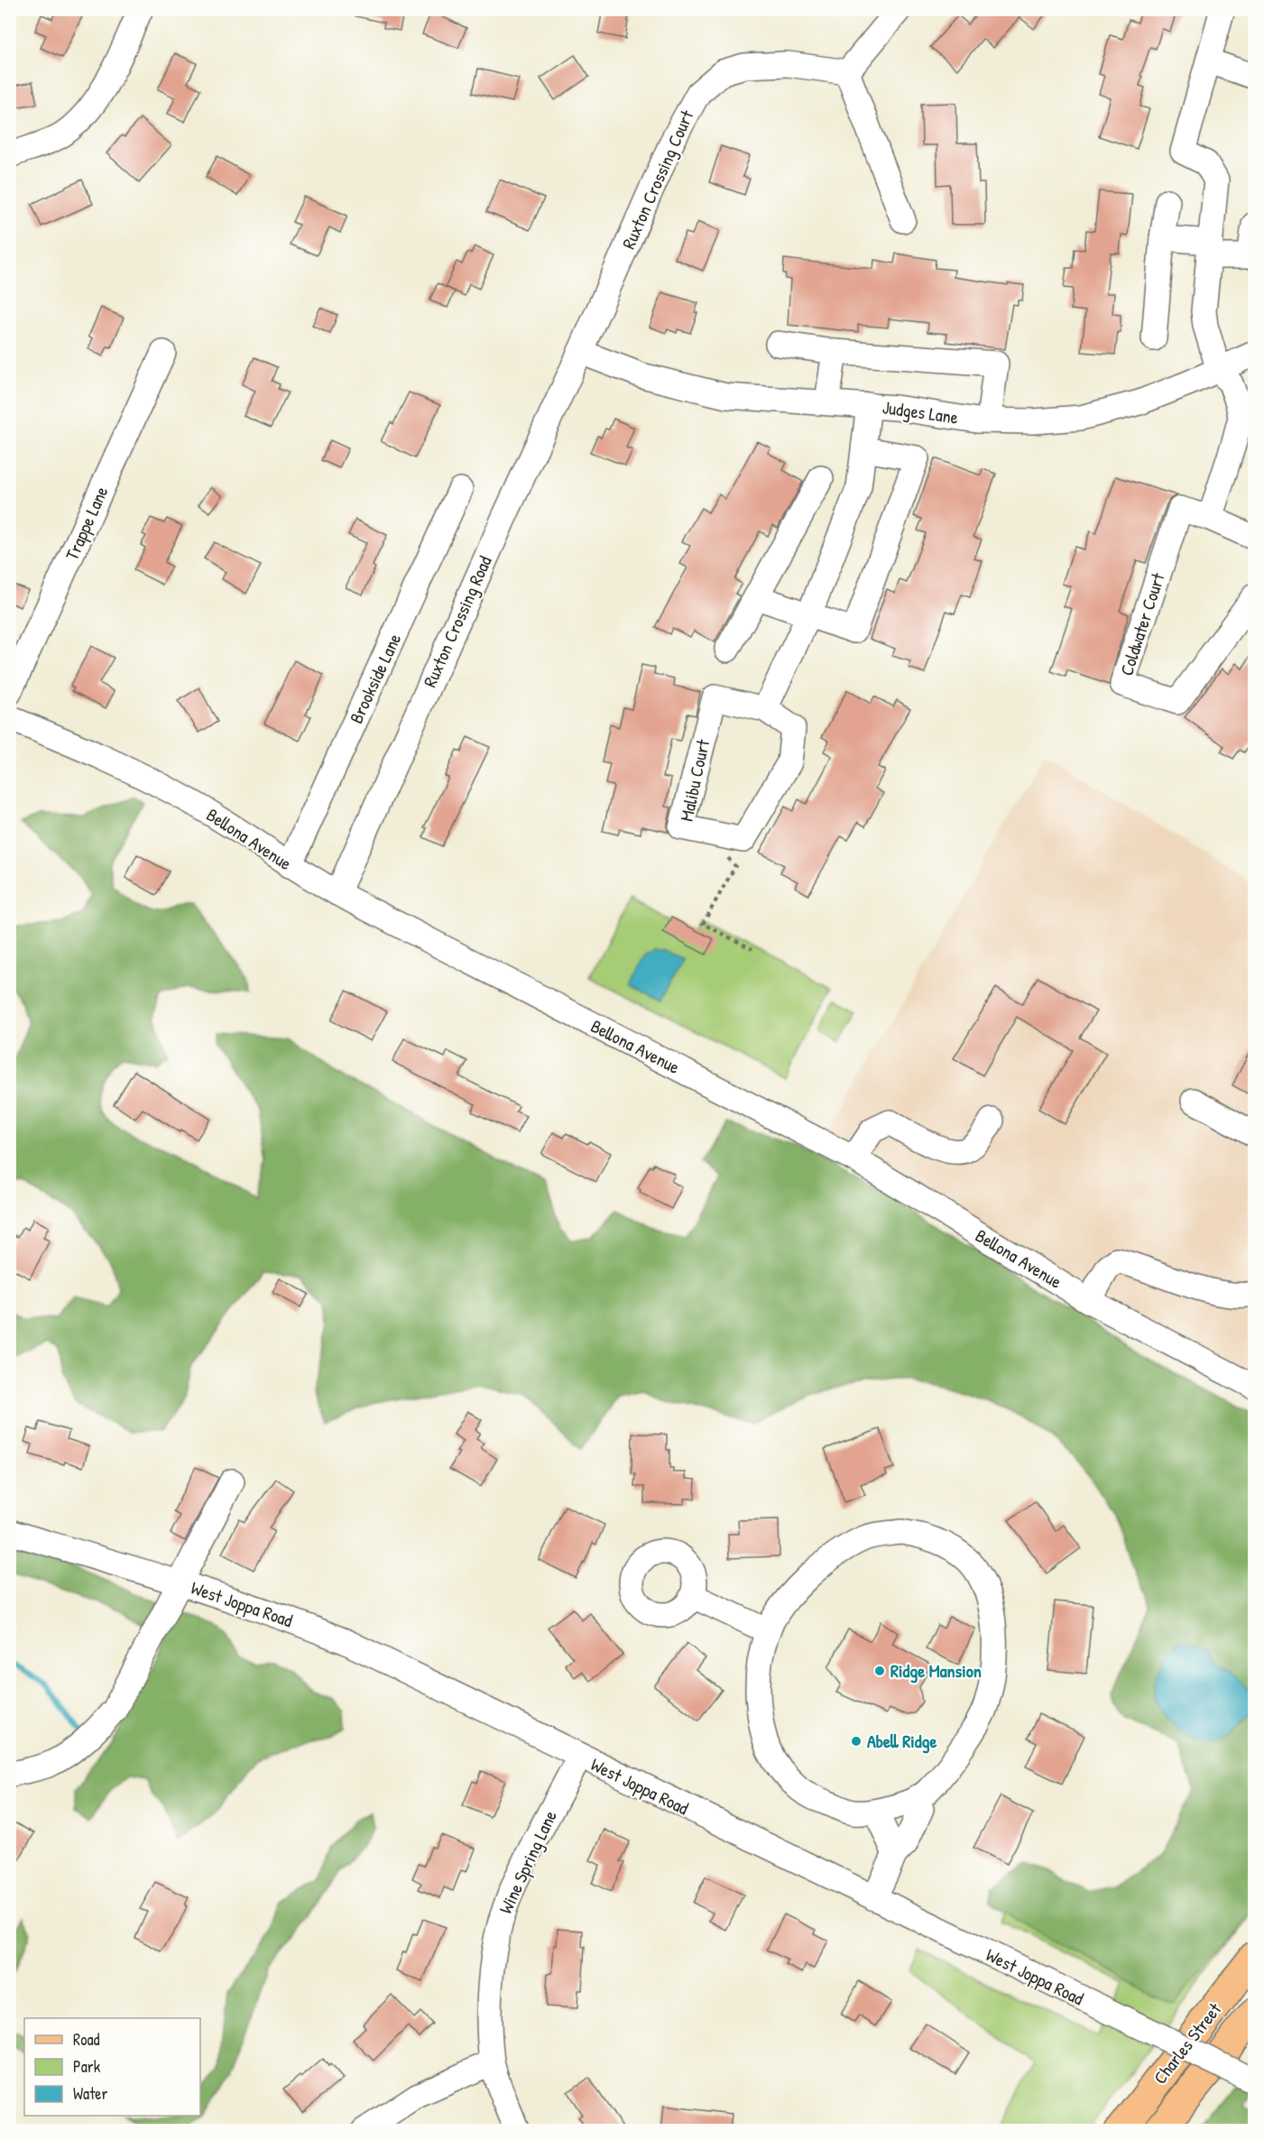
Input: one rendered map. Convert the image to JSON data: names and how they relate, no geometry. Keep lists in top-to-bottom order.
{
  "streets": {
    "main road": ["Charles Street"],
    "street": [
      "Ruxton Crossing Court",
      "Judges Lane",
      "Trappe Lane",
      "Ruxton Crossing Road",
      "Coldwater Court",
      "Brookside Lane",
      "Malibu Court",
      "Bellona Avenue",
      "West Joppa Road",
      "Wine Spring Lane"
    ]
  },
  "crossings": [
    ["Ruxton Crossing Court", "Judges Lane"],
    ["Ruxton Crossing Court", "Ruxton Crossing Road"],
    ["Judges Lane", "Ruxton Crossing Road"],
    ["Ruxton Crossing Road", "Bellona Avenue"],
    ["Brookside Lane", "Bellona Avenue"],
    ["West Joppa Road", "Wine Spring Lane"]
  ],
  "places": ["Ridge Mansion", "Abell Ridge"],
  "legend": ["Road", "Park", "Water"]
}
